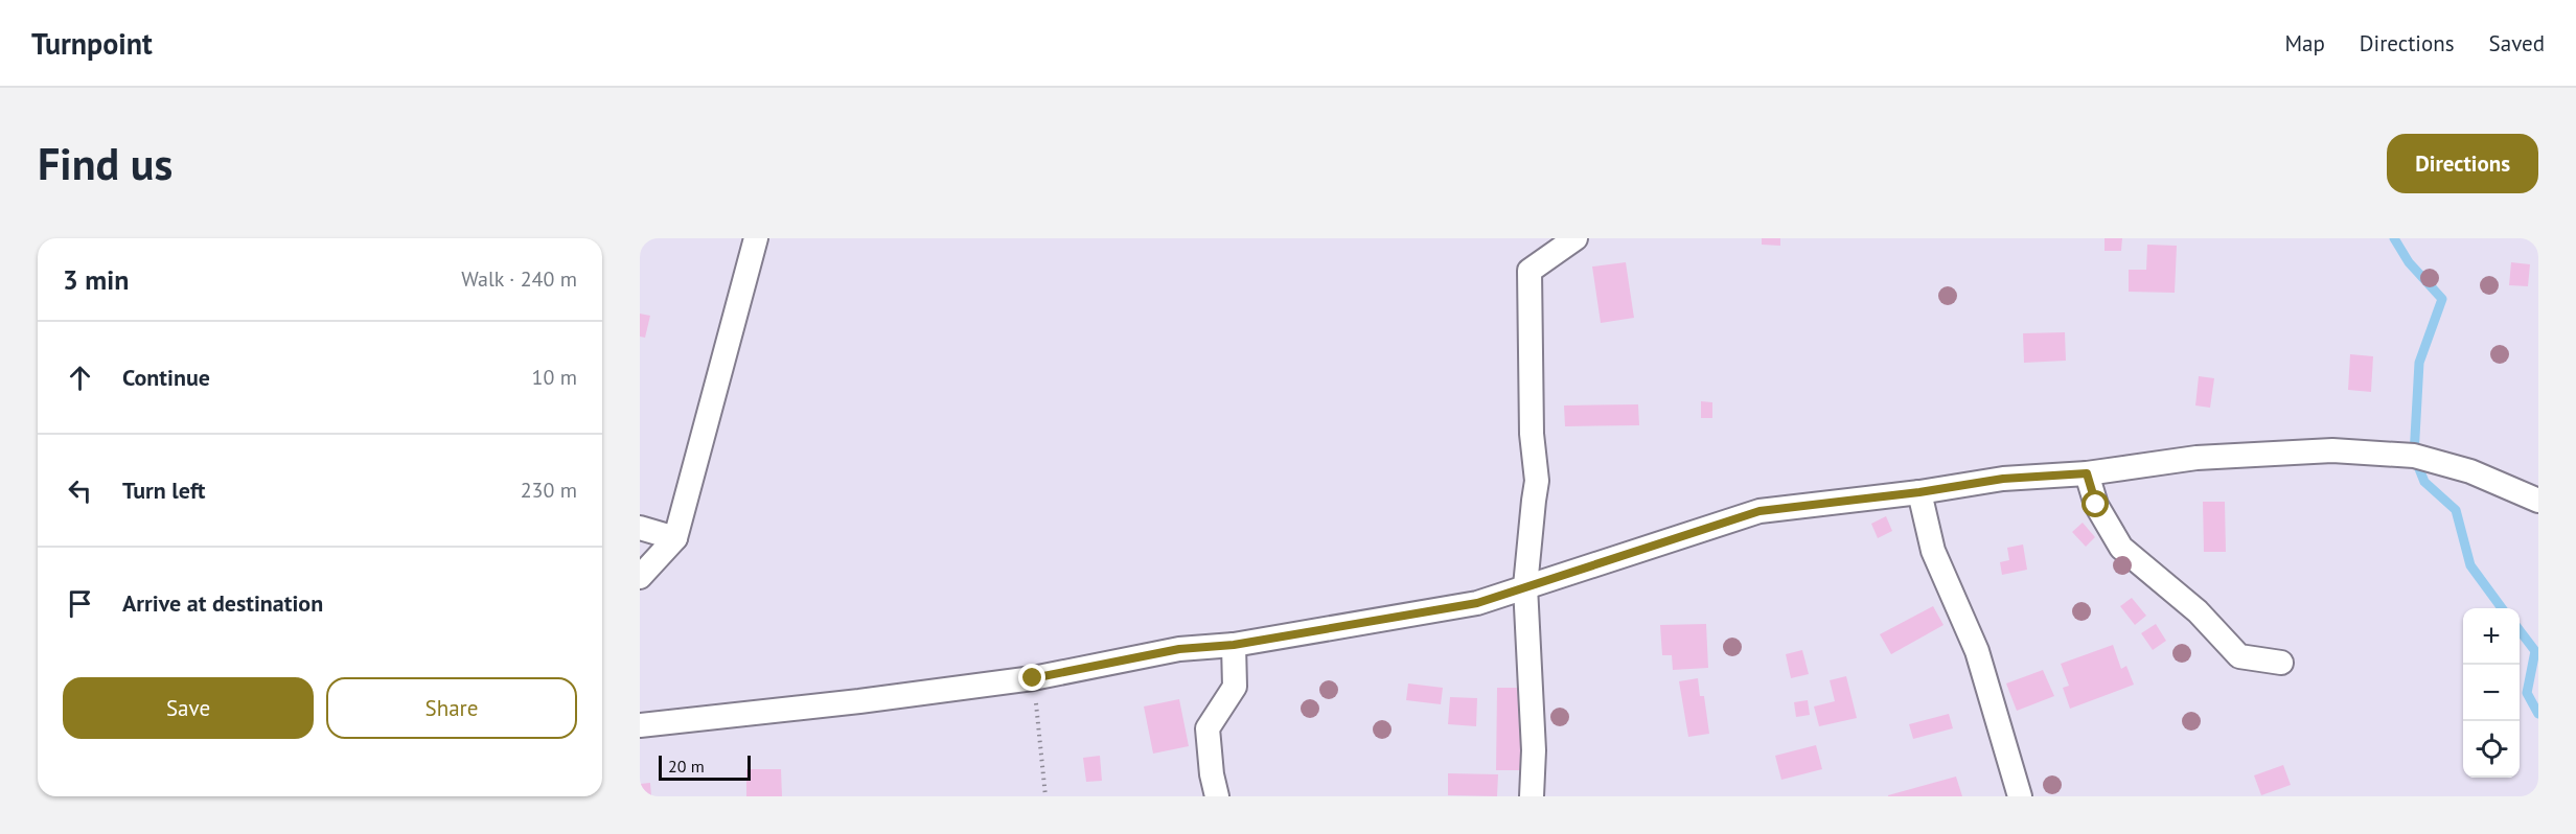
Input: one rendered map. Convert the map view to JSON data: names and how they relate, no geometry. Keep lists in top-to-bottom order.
{
  "scale_bar": "20 m",
  "page": {
    "header": "Turnpoint",
    "nav": ["Map", "Directions", "Saved"],
    "buttons": [
      "Directions",
      ["Save", "Share"]
    ],
    "title": "Find us",
    "heading": ["3 min", "Walk · 240 m"],
    "list": [
      ["Continue", "10 m"],
      ["Turn left", "230 m"],
      "Arrive at destination"
    ],
    "map_buttons": ["+", "−"],
    "scale": "20 m"
  }
}
